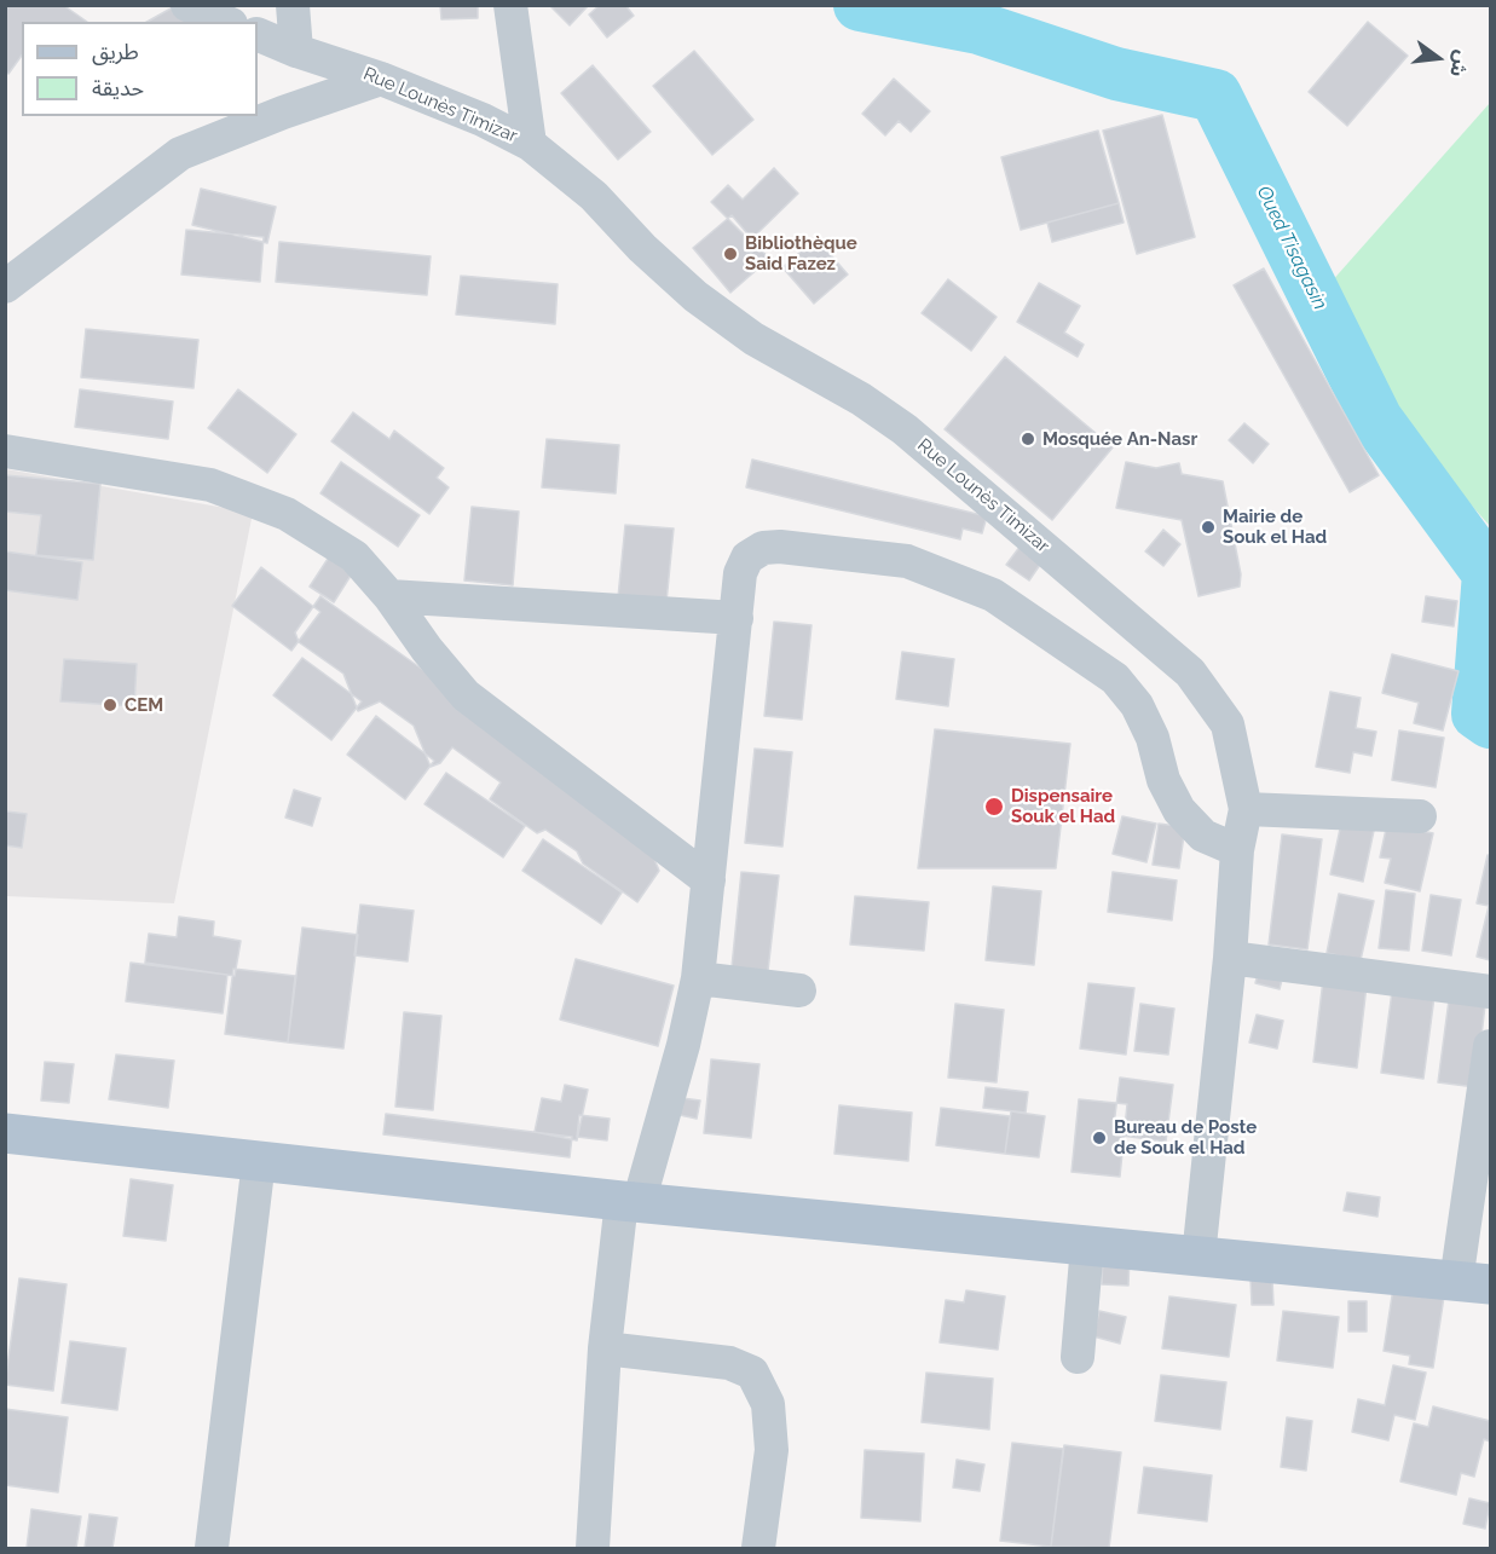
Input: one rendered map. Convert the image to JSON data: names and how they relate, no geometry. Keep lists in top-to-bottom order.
{
  "streets": {
    "street": ["Rue Lounès Timizar"]
  },
  "water": ["Oued Tisagasin"],
  "places": [
    "Bibliothèque Said Fazez",
    "Mosquée An-Nasr",
    "Mairie de Souk el Had",
    "CEM",
    "Dispensaire Souk el Had",
    "Bureau de Poste de Souk el Had"
  ],
  "legend": ["طريق", "حديقة"],
  "north": "right"
}
